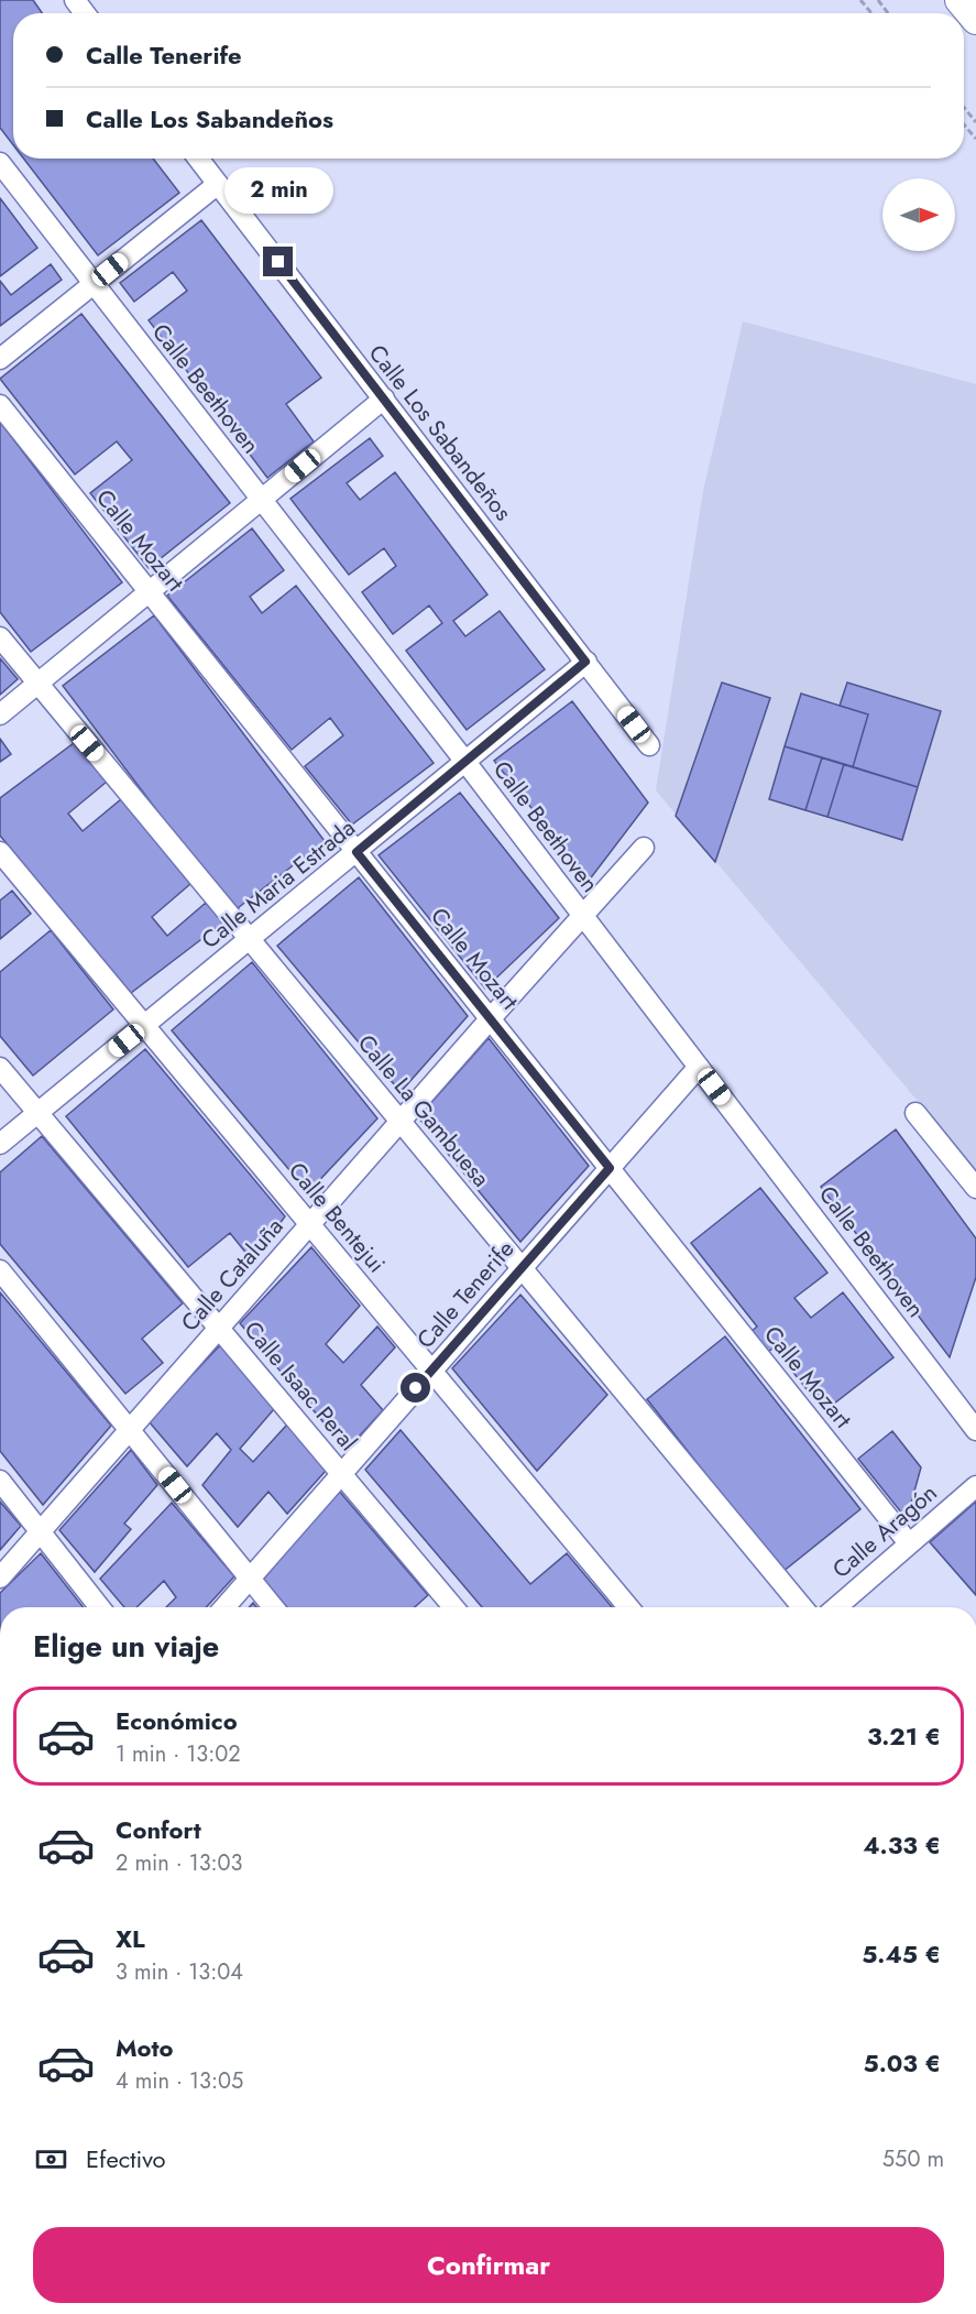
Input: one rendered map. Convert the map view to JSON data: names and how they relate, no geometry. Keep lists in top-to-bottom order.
{
  "streets": {
    "street": [
      "Calle Beethoven",
      "Calle Los Sabandeños",
      "Calle Mozart",
      "Calle Maria Estrada",
      "Calle La Gambuesa",
      "Calle Bentejui",
      "Calle Cataluña",
      "Calle Tenerife",
      "Calle Isaac Peral",
      "Calle Aragón"
    ]
  },
  "crossings": [
    ["Calle Beethoven", "Calle Maria Estrada"],
    ["Calle Beethoven", "Calle Cataluña"],
    ["Calle Beethoven", "Calle Tenerife"],
    ["Calle Los Sabandeños", "Calle Maria Estrada"],
    ["Calle Mozart", "Calle Maria Estrada"],
    ["Calle Mozart", "Calle Cataluña"],
    ["Calle Mozart", "Calle Tenerife"],
    ["Calle Mozart", "Calle Aragón"],
    ["Calle Maria Estrada", "Calle La Gambuesa"],
    ["Calle Maria Estrada", "Calle Bentejui"],
    ["Calle Maria Estrada", "Calle Isaac Peral"],
    ["Calle La Gambuesa", "Calle Cataluña"],
    ["Calle La Gambuesa", "Calle Tenerife"],
    ["Calle Bentejui", "Calle Cataluña"],
    ["Calle Bentejui", "Calle Tenerife"],
    ["Calle Cataluña", "Calle Isaac Peral"],
    ["Calle Tenerife", "Calle Isaac Peral"]
  ],
  "north": "right",
  "page": {
    "banner": ["Calle Tenerife", "Calle Los Sabandeños"],
    "bubble": "2 min",
    "heading": "Elige un viaje",
    "list": [
      {
        "name": "Económico",
        "note": "1 min · 13:02",
        "value": "3.21 €"
      },
      {
        "name": "Confort",
        "note": "2 min · 13:03",
        "value": "4.33 €"
      },
      {
        "name": "XL",
        "note": "3 min · 13:04",
        "value": "5.45 €"
      },
      {
        "name": "Moto",
        "note": "4 min · 13:05",
        "value": "5.03 €"
      }
    ],
    "pay": ["Efectivo", "550 m"],
    "buttons": "Confirmar"
  }
}
